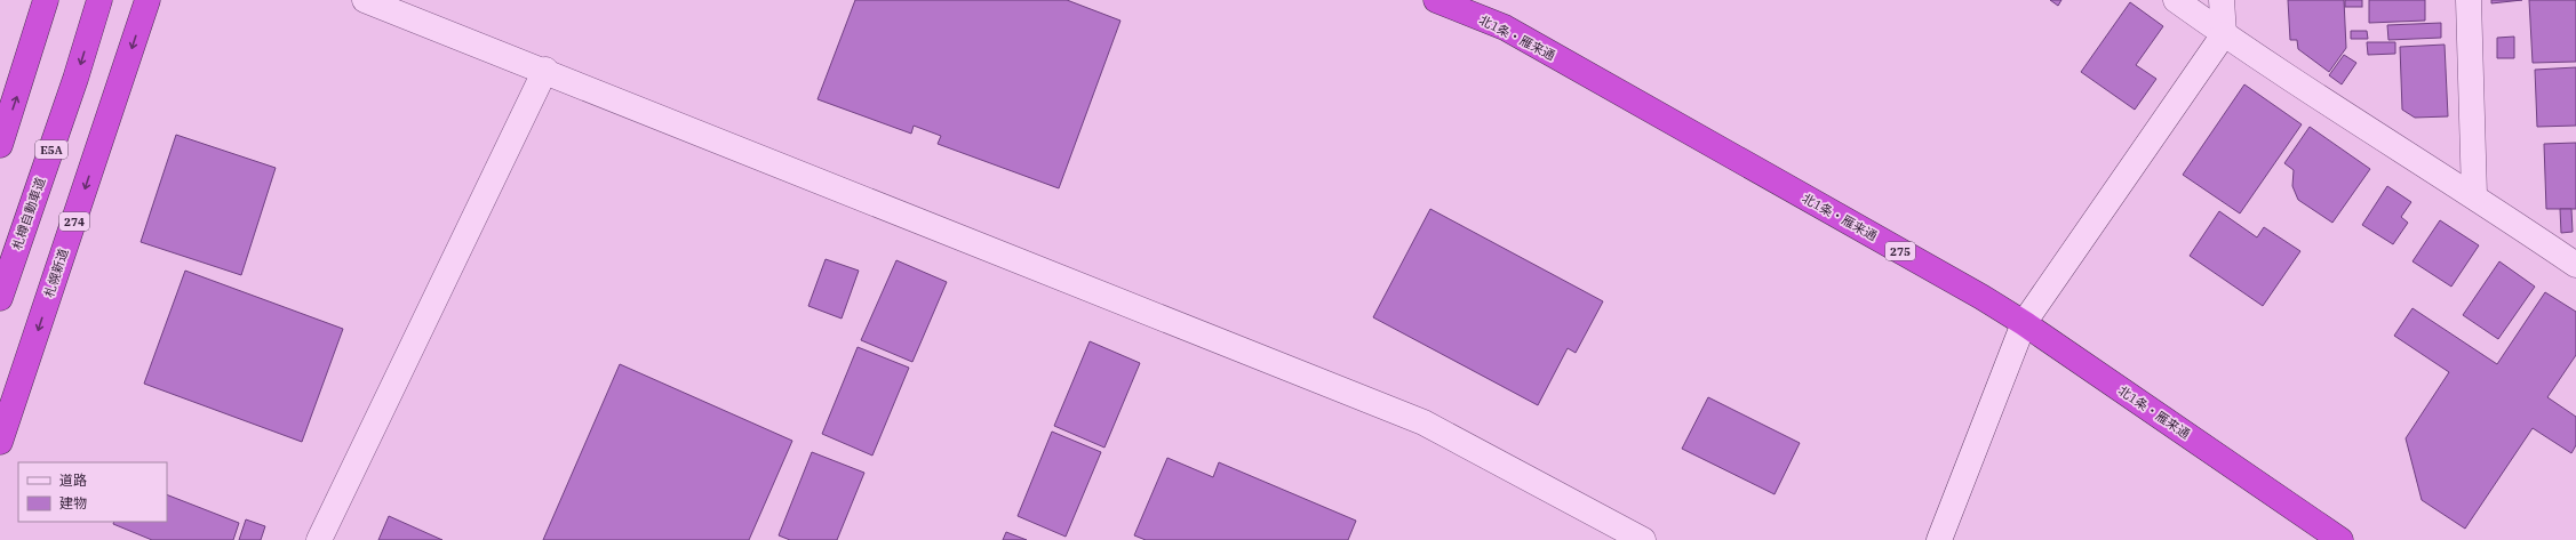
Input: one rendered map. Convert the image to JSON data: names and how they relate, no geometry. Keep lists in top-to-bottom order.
{
  "streets": {
    "highway": [
      "北1条・雁来通",
      "E5A",
      "札樽自動車道",
      "274",
      "275",
      "札幌新道"
    ]
  },
  "legend": ["道路", "建物"]
}
